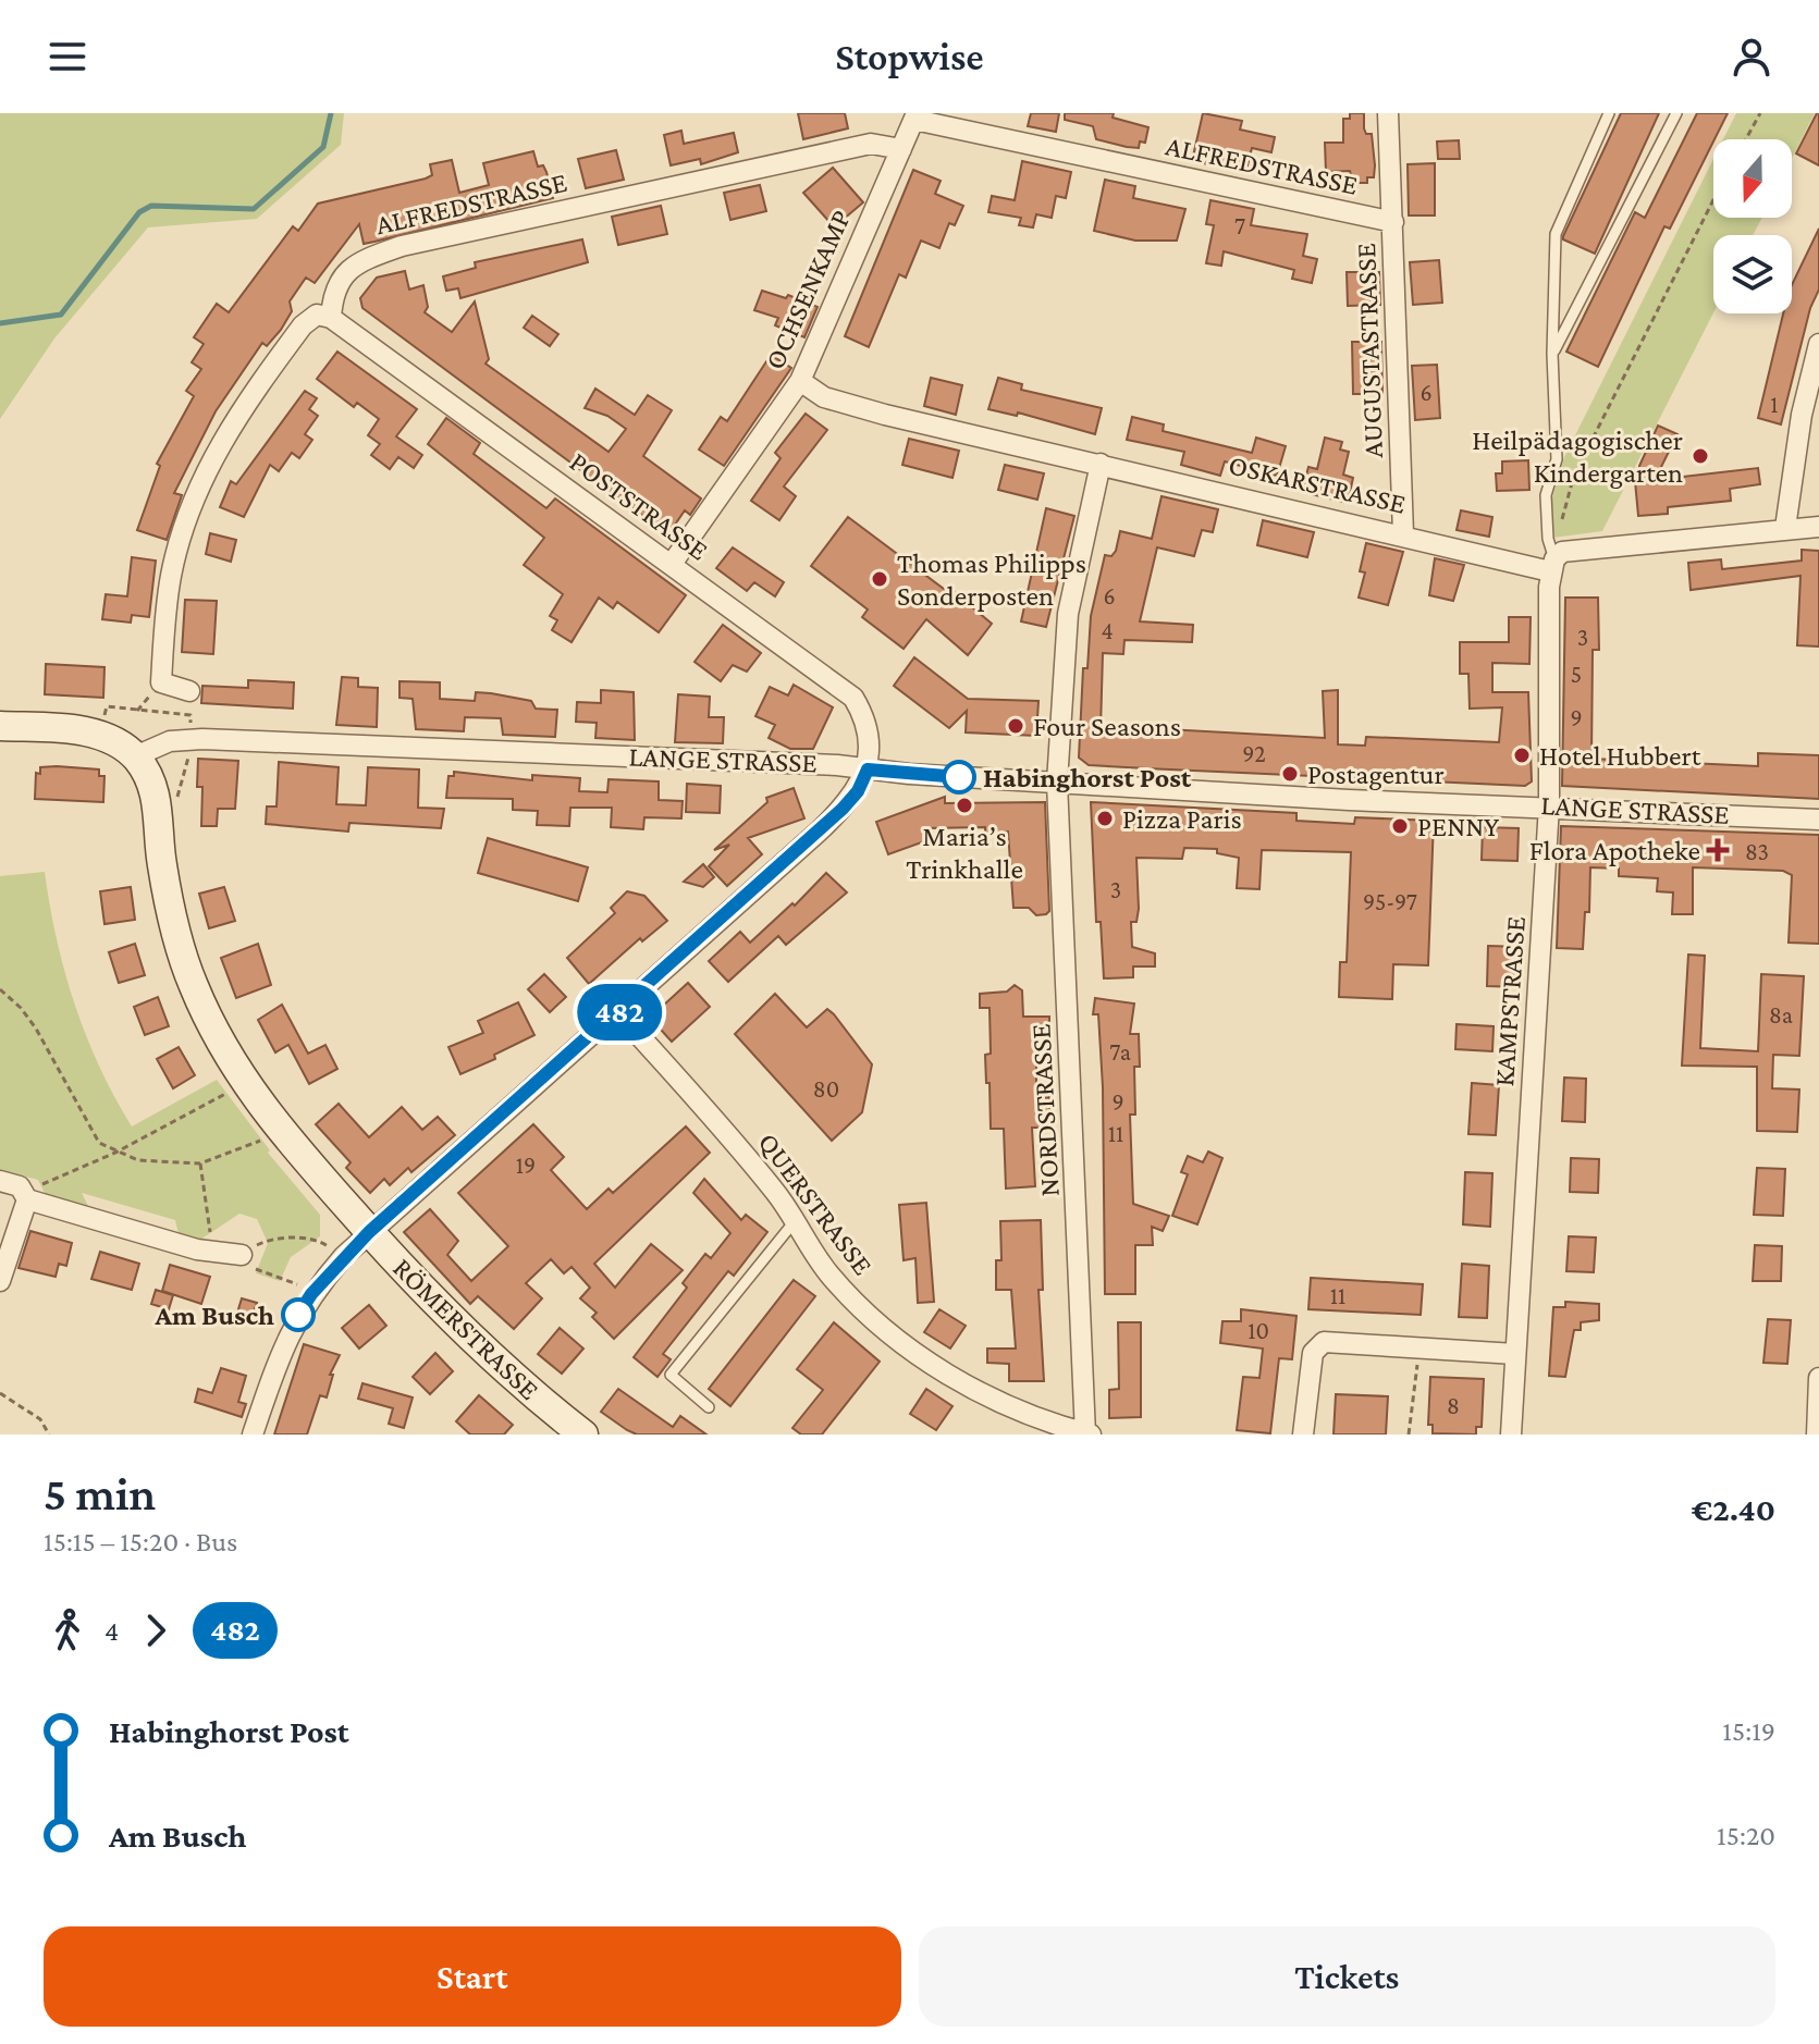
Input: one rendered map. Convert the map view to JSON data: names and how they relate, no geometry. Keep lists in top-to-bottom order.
{
  "streets": {
    "main road": ["RÖMERSTRASSE"],
    "street": [
      "ALFREDSTRASSE",
      "OCHSENKAMP",
      "AUGUSTASTRASSE",
      "OSKARSTRASSE",
      "POSTSTRASSE",
      "LANGE STRASSE",
      "KAMPSTRASSE",
      "NORDSTRASSE",
      "QUERSTRASSE"
    ]
  },
  "crossings": [
    ["ALFREDSTRASSE", "OCHSENKAMP"],
    ["ALFREDSTRASSE", "AUGUSTASTRASSE"],
    ["ALFREDSTRASSE", "POSTSTRASSE"],
    ["OCHSENKAMP", "OSKARSTRASSE"],
    ["OCHSENKAMP", "POSTSTRASSE"],
    ["AUGUSTASTRASSE", "OSKARSTRASSE"],
    ["OSKARSTRASSE", "KAMPSTRASSE"],
    ["OSKARSTRASSE", "NORDSTRASSE"],
    ["POSTSTRASSE", "LANGE STRASSE"],
    ["LANGE STRASSE", "KAMPSTRASSE"],
    ["LANGE STRASSE", "NORDSTRASSE"],
    ["LANGE STRASSE", "RÖMERSTRASSE"],
    ["NORDSTRASSE", "QUERSTRASSE"]
  ],
  "places": {
    "other": [
      "Heilpädagogischer Kindergarten",
      "Thomas Philipps Sonderposten",
      "Four Seasons",
      "Hotel Hubbert",
      "Postagentur",
      "Habinghorst Post",
      "Maria’s Trinkhalle",
      "Pizza Paris",
      "PENNY",
      "Am Busch"
    ],
    "health": ["Flora Apotheke"]
  },
  "lines": ["bus line 482"],
  "house_numbers": [
    "7",
    "6",
    "1",
    "6",
    "4",
    "3",
    "5",
    "9",
    "92",
    "83",
    "3",
    "95-97",
    "8a",
    "7a",
    "80",
    "9",
    "11",
    "19",
    "11",
    "10",
    "8"
  ],
  "north": "bottom",
  "page": {
    "header": "Stopwise",
    "on_map": "482",
    "heading": ["5 min", "15:15 – 15:20 · Bus", "€2.40"],
    "legs": ["4", "482"],
    "list": [
      {
        "name": "Habinghorst Post",
        "value": "15:19"
      },
      {
        "name": "Am Busch",
        "value": "15:20"
      }
    ],
    "buttons": ["Start", "Tickets"]
  }
}
